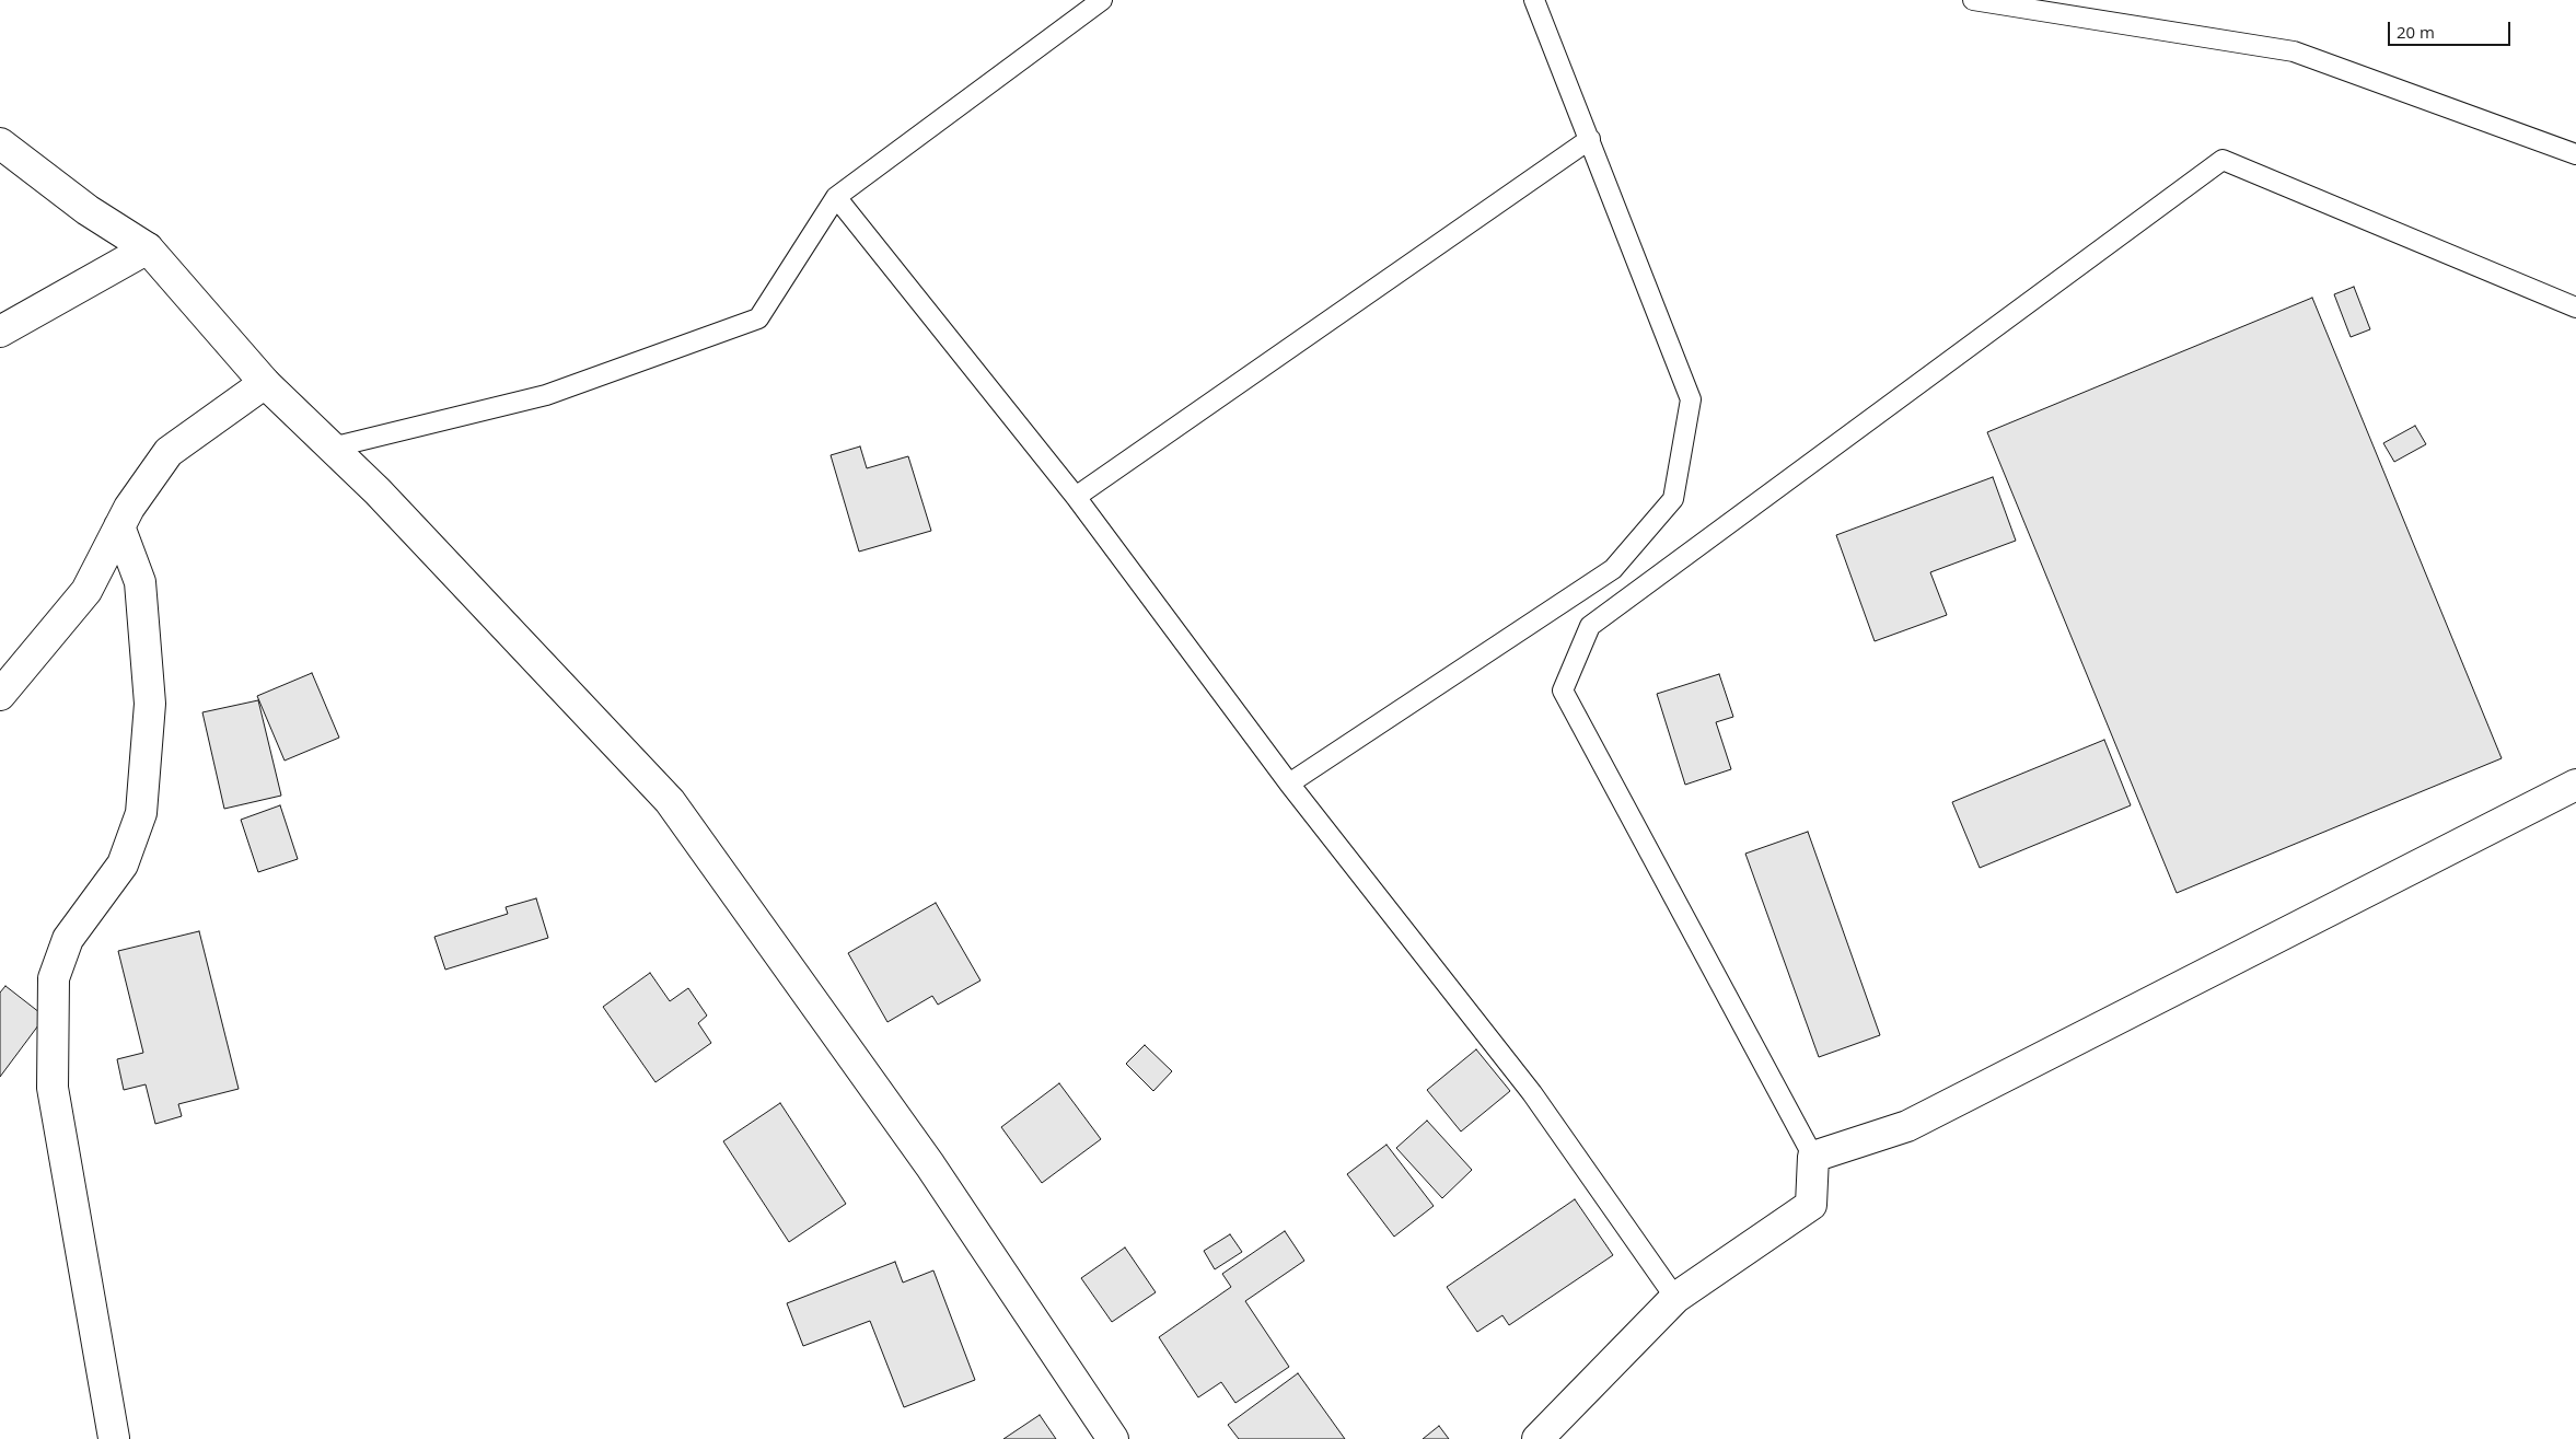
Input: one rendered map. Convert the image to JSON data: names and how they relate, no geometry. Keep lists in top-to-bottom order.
{
  "scale_bar": "20 m"
}
